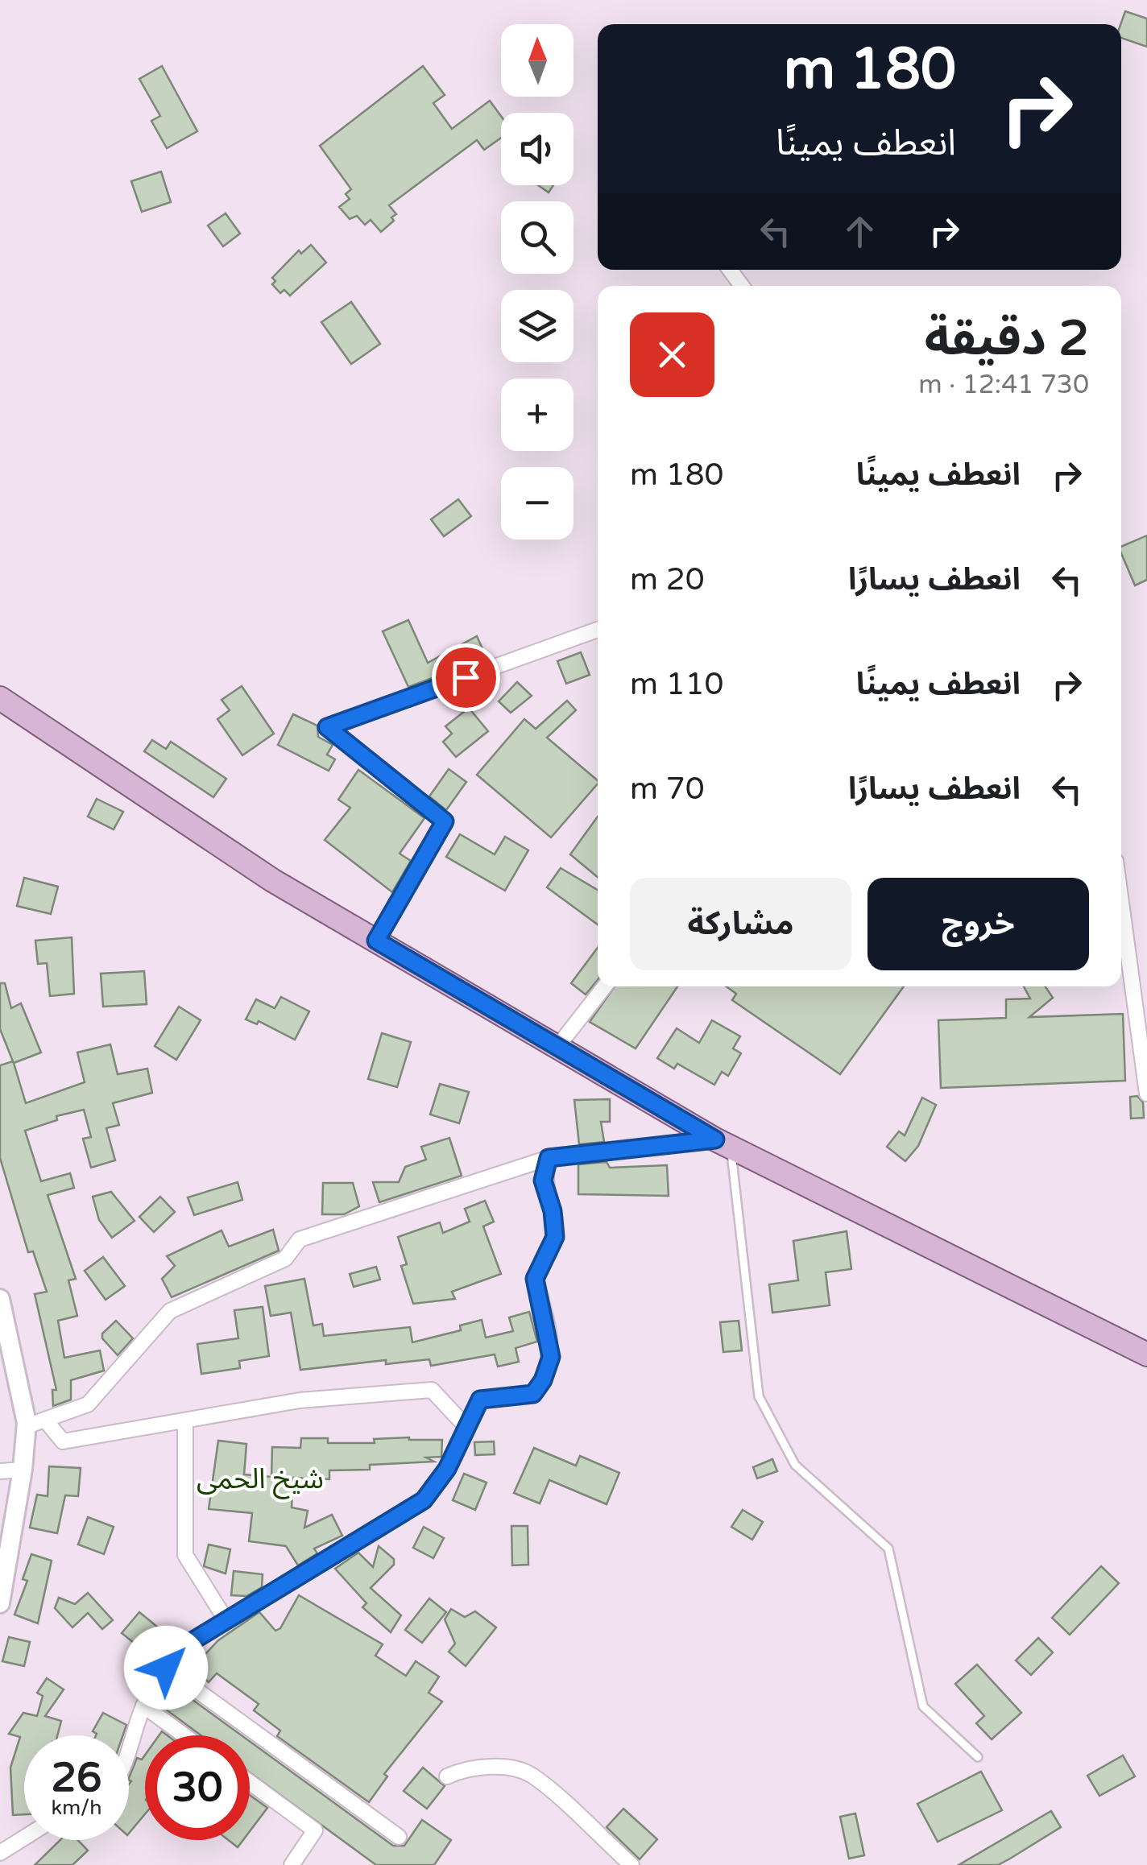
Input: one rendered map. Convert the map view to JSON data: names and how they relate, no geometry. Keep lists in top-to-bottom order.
{
  "districts": ["شيخ الحمى"],
  "north": "top",
  "page": {
    "map_buttons": ["+", "−"],
    "turn": ["180 m", "انعطف يمينًا"],
    "heading": ["2 دقيقة", "730 m · 12:41"],
    "list": [
      {
        "name": "انعطف يمينًا",
        "value": "180 m"
      },
      {
        "name": "انعطف يسارًا",
        "value": "20 m"
      },
      {
        "name": "انعطف يمينًا",
        "value": "110 m"
      },
      {
        "name": "انعطف يسارًا",
        "value": "70 m"
      }
    ],
    "buttons": ["خروج", "مشاركة"],
    "speed": "26 km/h",
    "limit": "30"
  }
}
